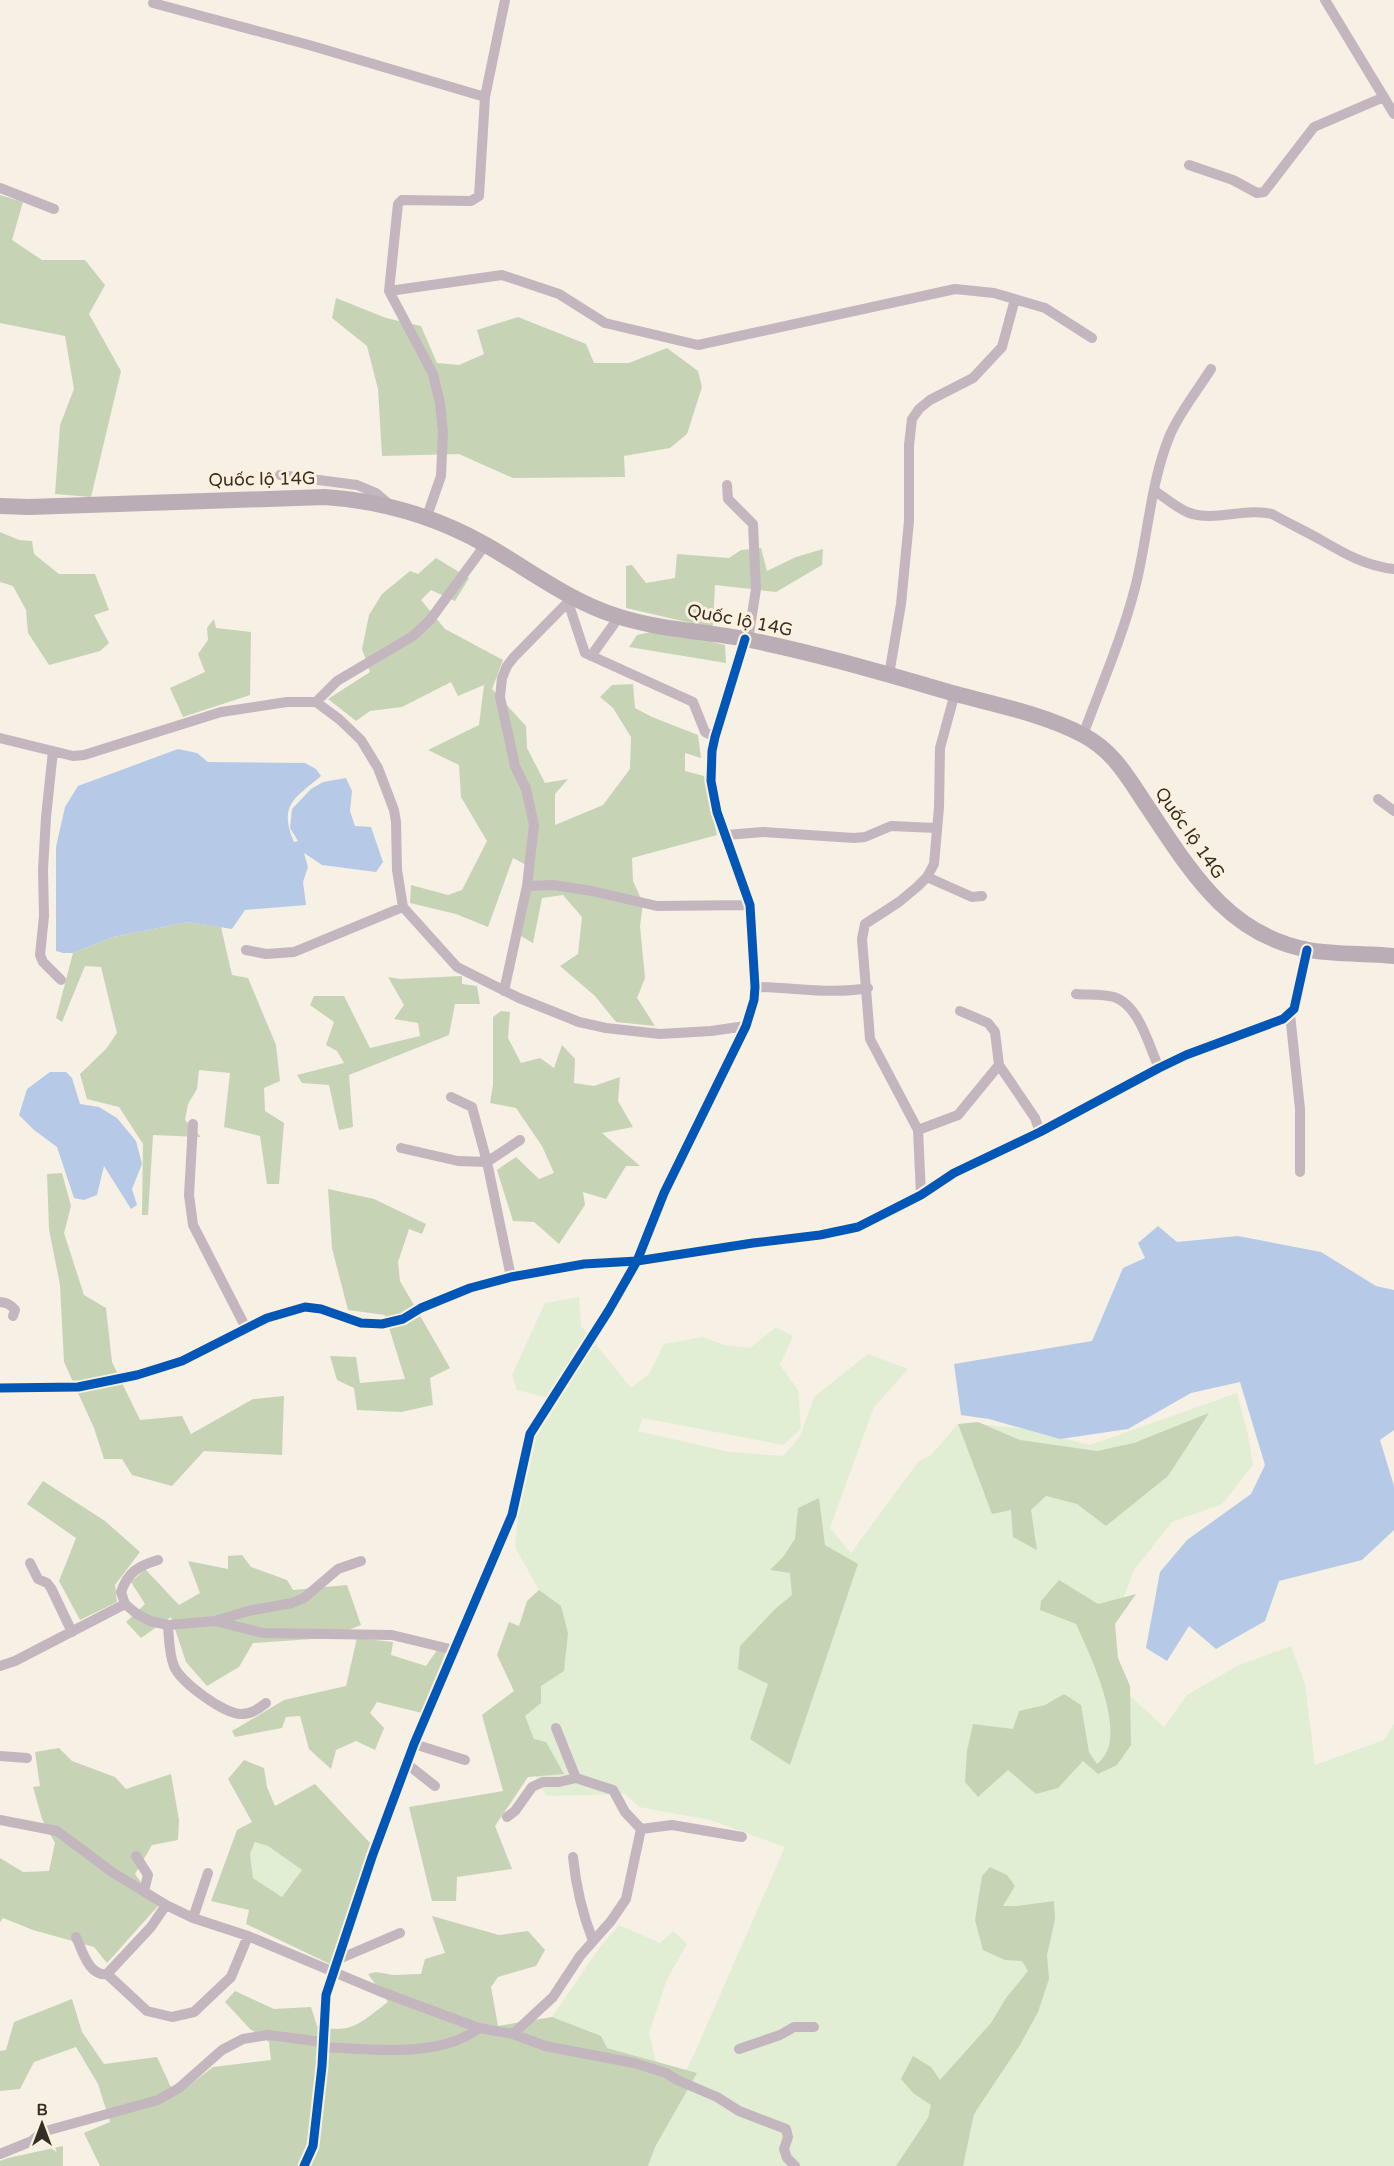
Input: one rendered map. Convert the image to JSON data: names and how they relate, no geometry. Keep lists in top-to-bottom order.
{
  "streets": {
    "main road": ["Quốc lộ 14G"]
  },
  "north": "top"
}
